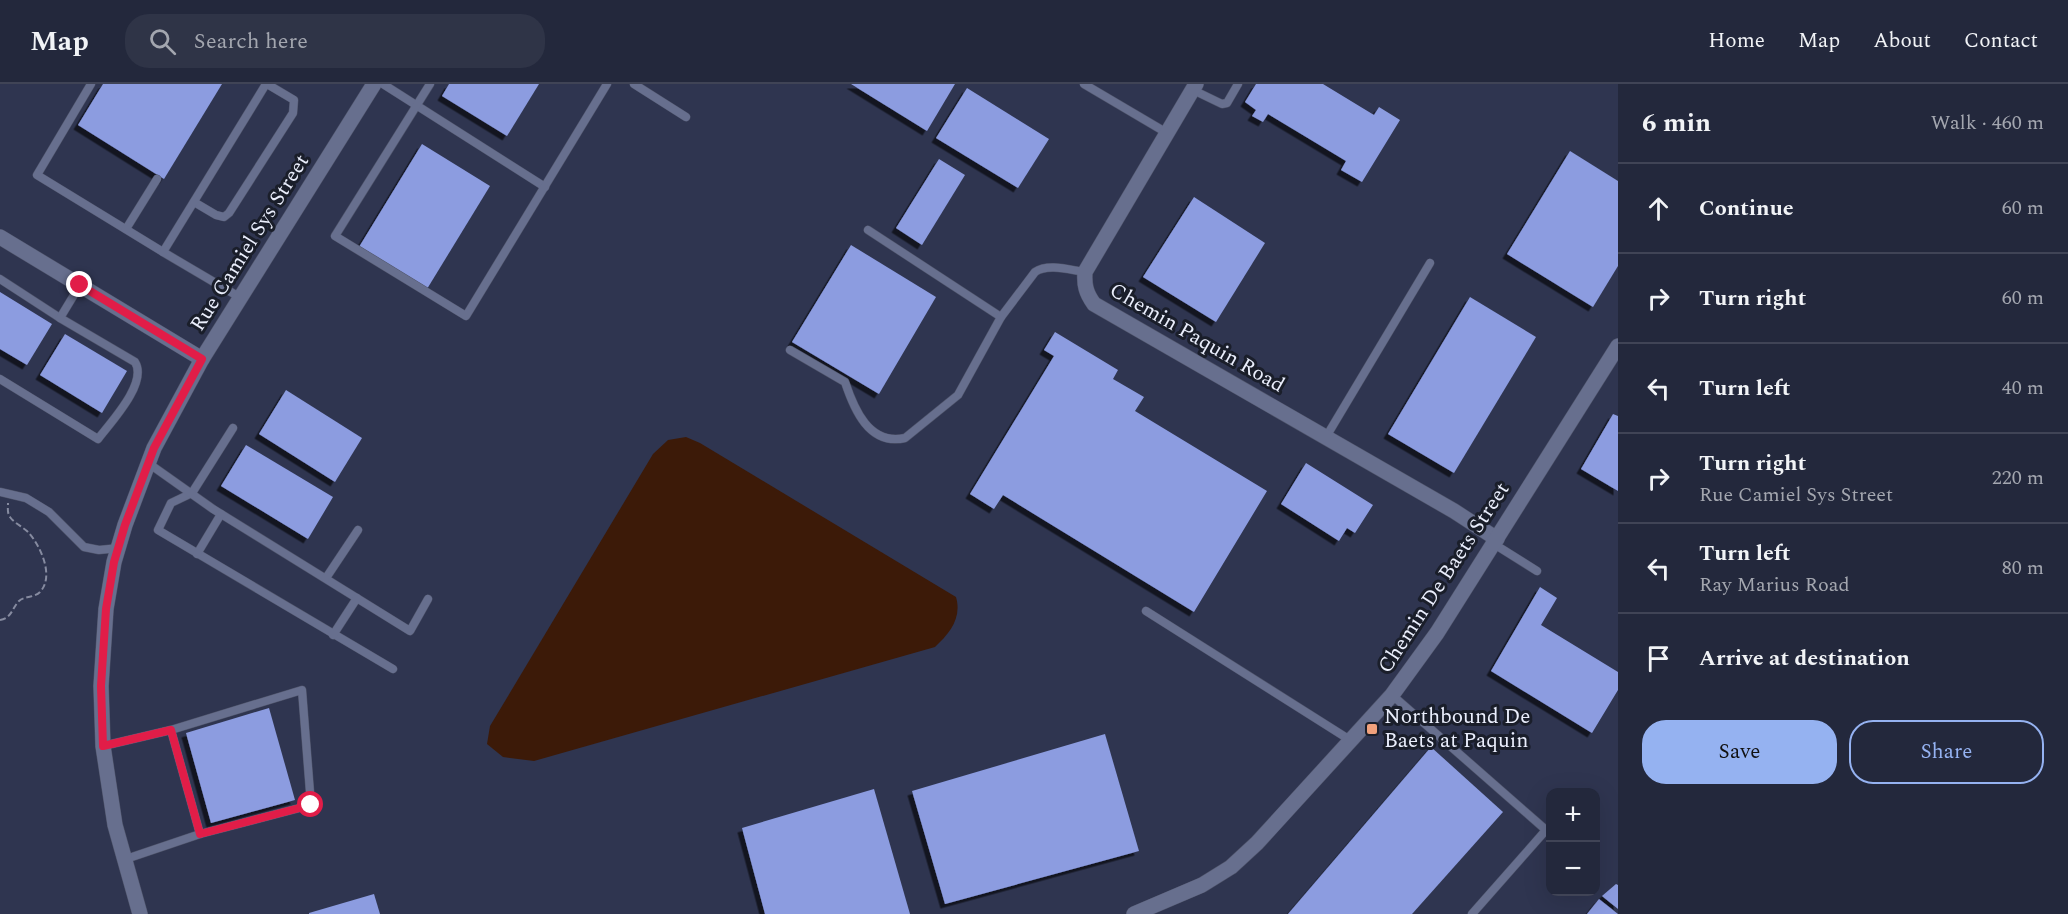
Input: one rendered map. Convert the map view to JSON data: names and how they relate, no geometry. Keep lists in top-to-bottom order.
{
  "streets": {
    "street": ["Rue Camiel Sys Street", "Chemin Paquin Road", "Chemin De Baets Street"]
  },
  "crossings": [
    ["Chemin Paquin Road", "Chemin De Baets Street"]
  ],
  "places": {
    "transit": ["Northbound De Baets at Paquin"]
  },
  "page": {
    "header": "Map",
    "search": "Search here",
    "nav": [
      "Home",
      "Map",
      "About",
      "Contact"
    ],
    "heading": ["6 min", "Walk · 460 m"],
    "list": [
      ["Continue", "60 m"],
      ["Turn right", "60 m"],
      ["Turn left", "40 m"],
      ["Turn right", "Rue Camiel Sys Street", "220 m"],
      ["Turn left", "Ray Marius Road", "80 m"],
      "Arrive at destination"
    ],
    "buttons": ["Save", "Share"],
    "map_buttons": ["+", "−"]
  }
}
